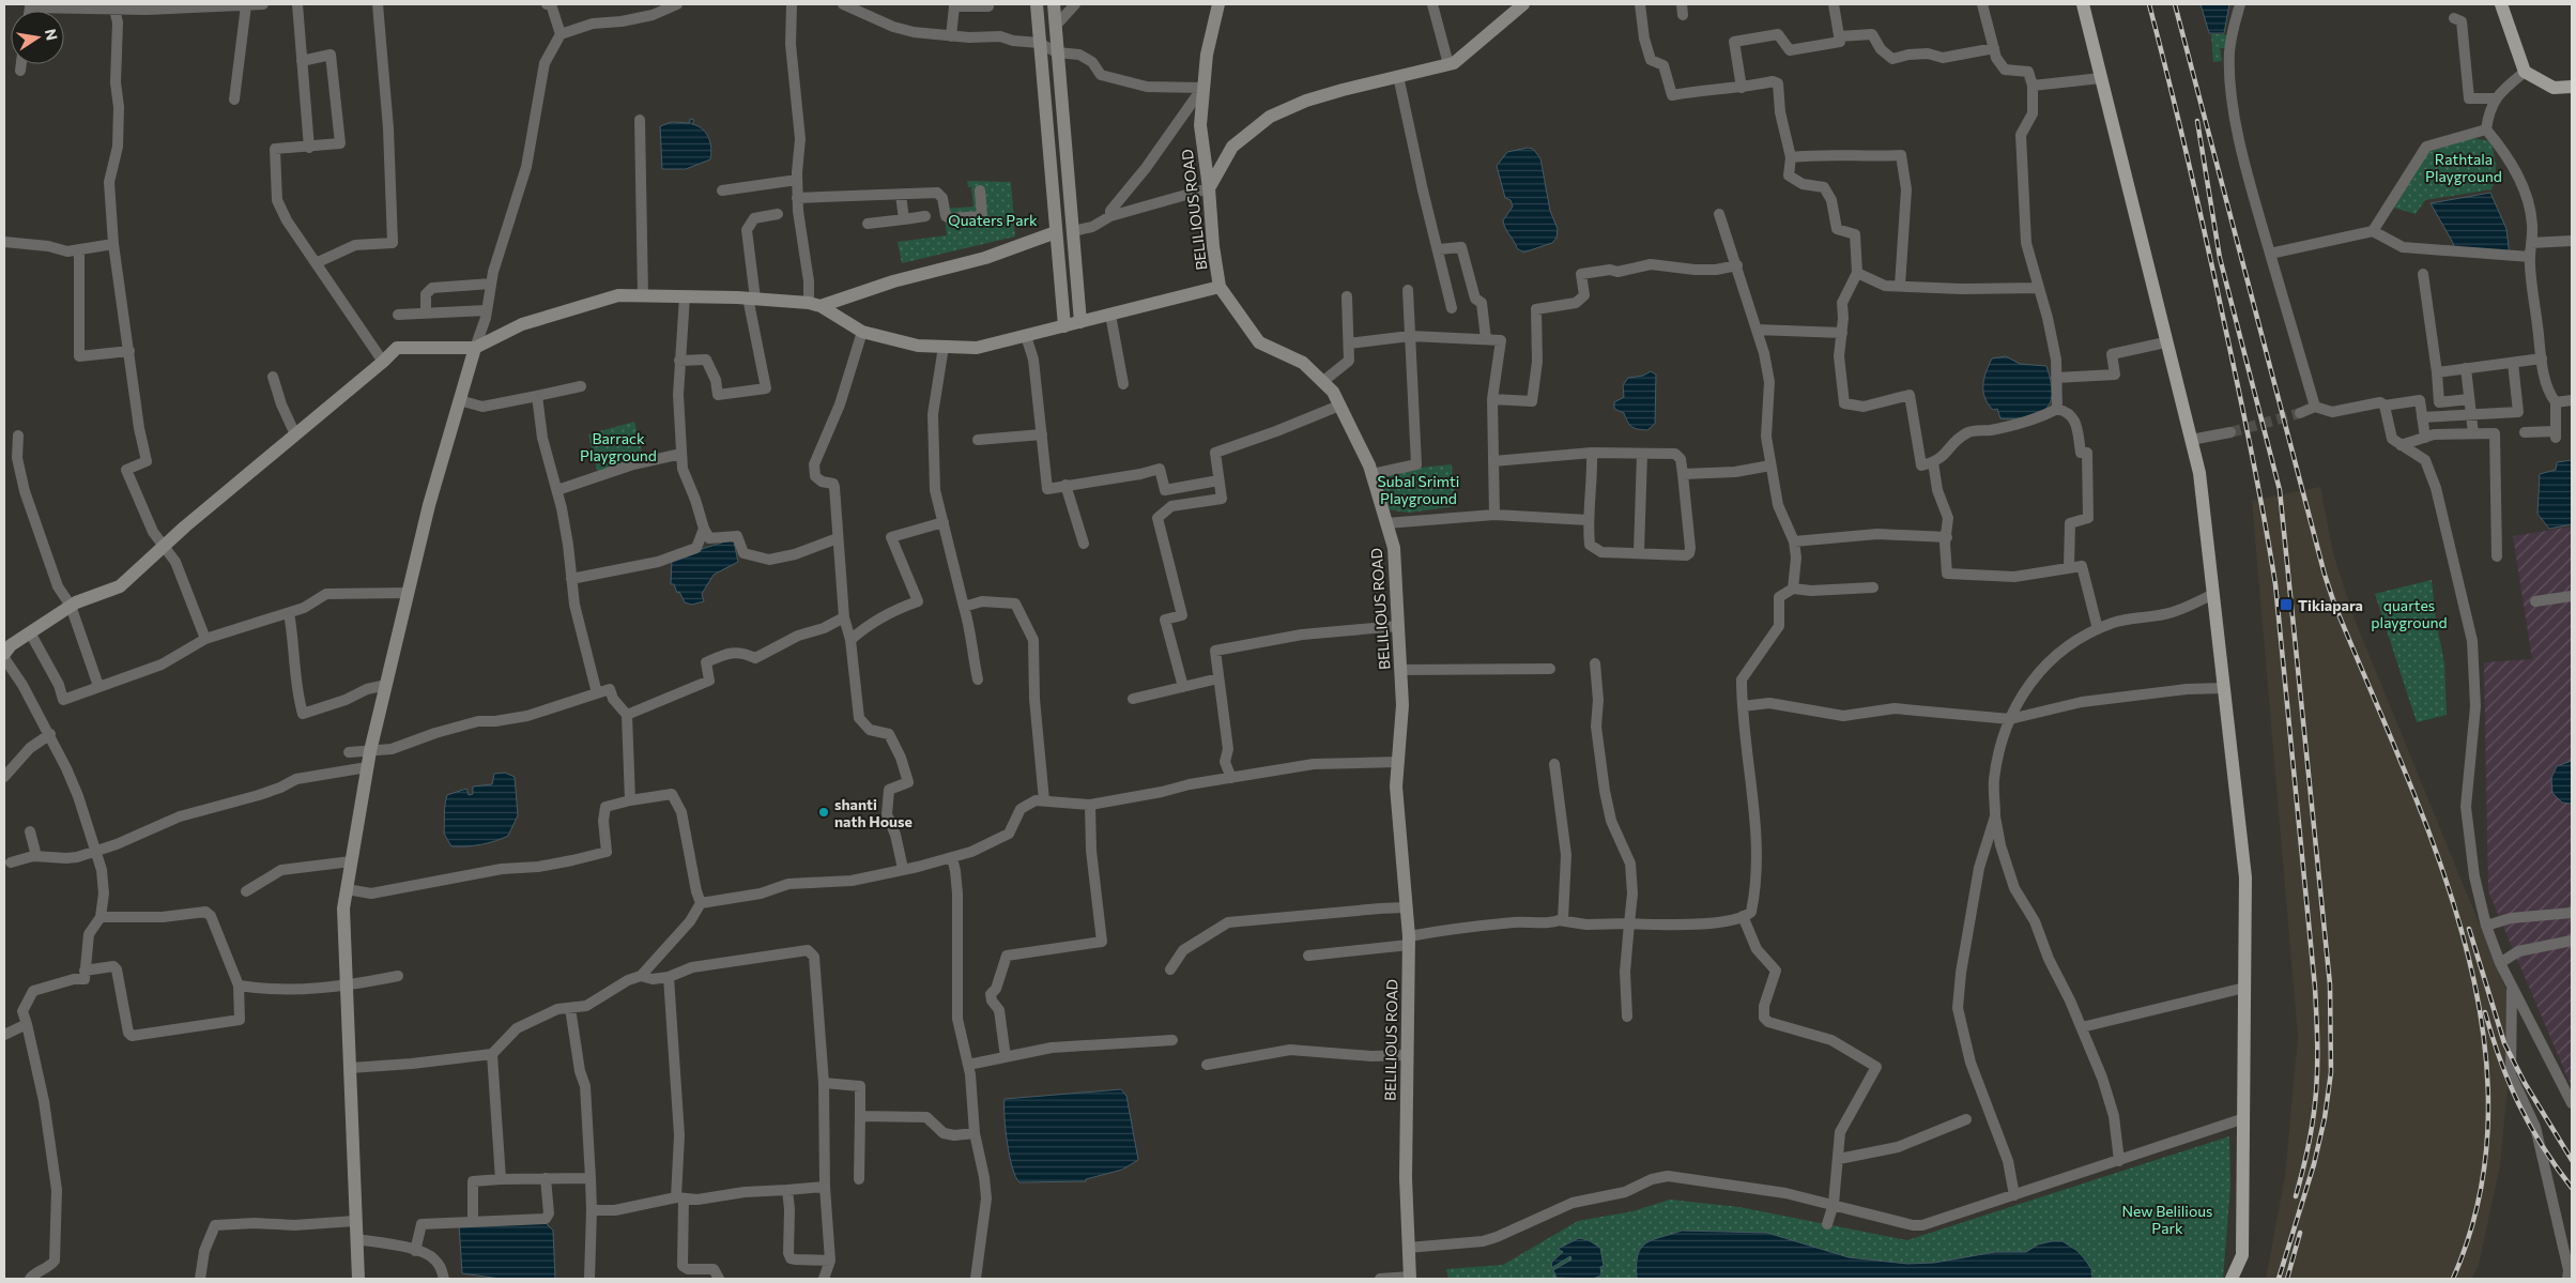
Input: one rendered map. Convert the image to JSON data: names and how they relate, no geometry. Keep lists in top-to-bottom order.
{
  "streets": {
    "main road": ["BELILIOUS ROAD"]
  },
  "parks": [
    "Rathtala Playground",
    "Quaters Park",
    "Barrack Playground",
    "Subal Srimti Playground",
    "quartes playground",
    "New Belilious Park"
  ],
  "places": {
    "transit": ["Tikiapara"],
    "other": ["shanti nath House"]
  },
  "north": "right"
}
